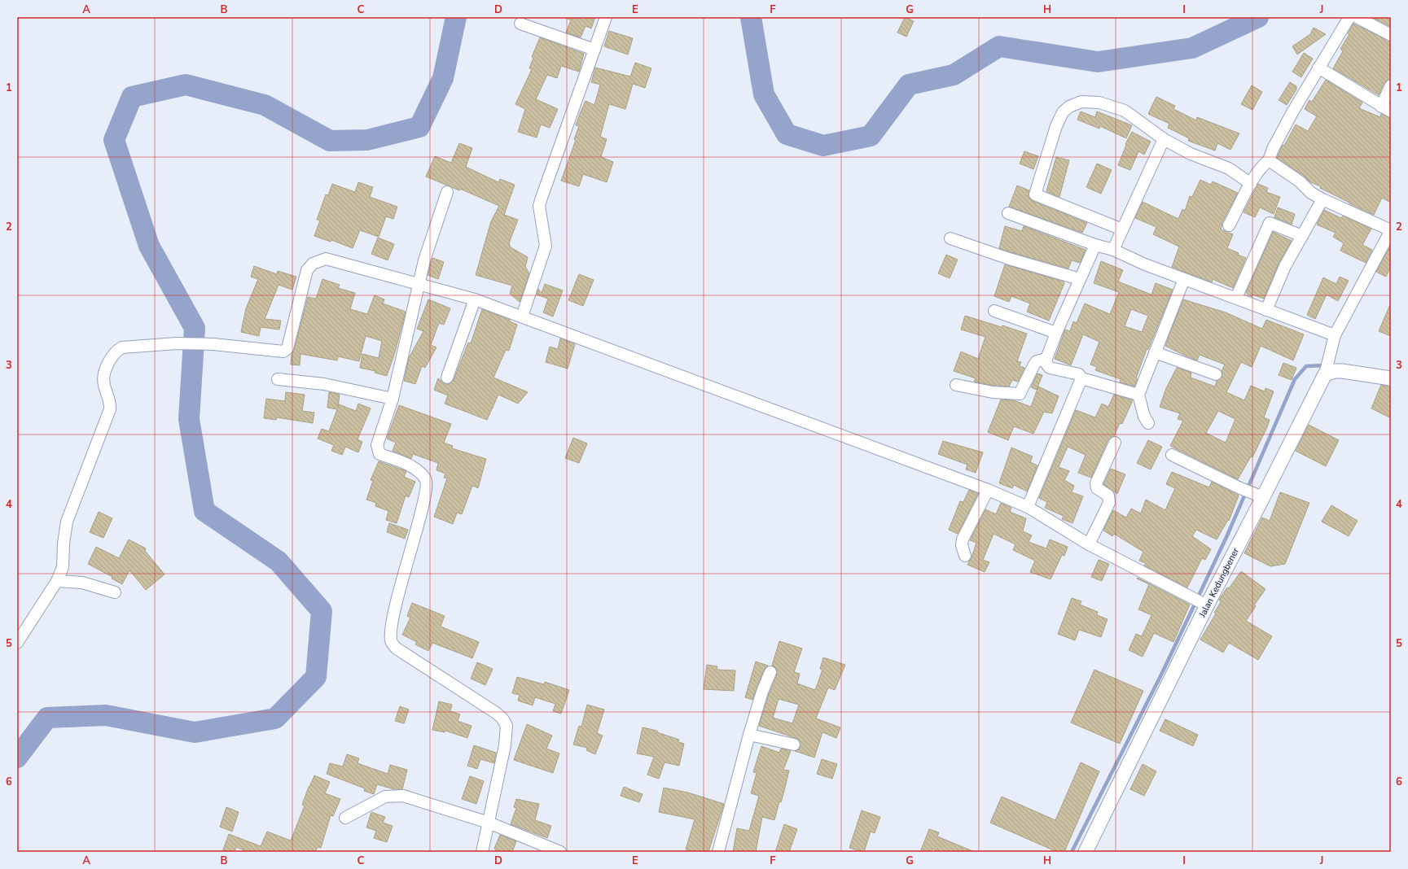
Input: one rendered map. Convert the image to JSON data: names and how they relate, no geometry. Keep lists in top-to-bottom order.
{
  "streets": {
    "street": ["Jalan Kedungbener"]
  },
  "grid": {
    "columns": [
      "A",
      "B",
      "C",
      "D",
      "E",
      "F",
      "G",
      "H",
      "I",
      "J"
    ],
    "rows": [
      "1",
      "2",
      "3",
      "4",
      "5",
      "6"
    ]
  }
}
